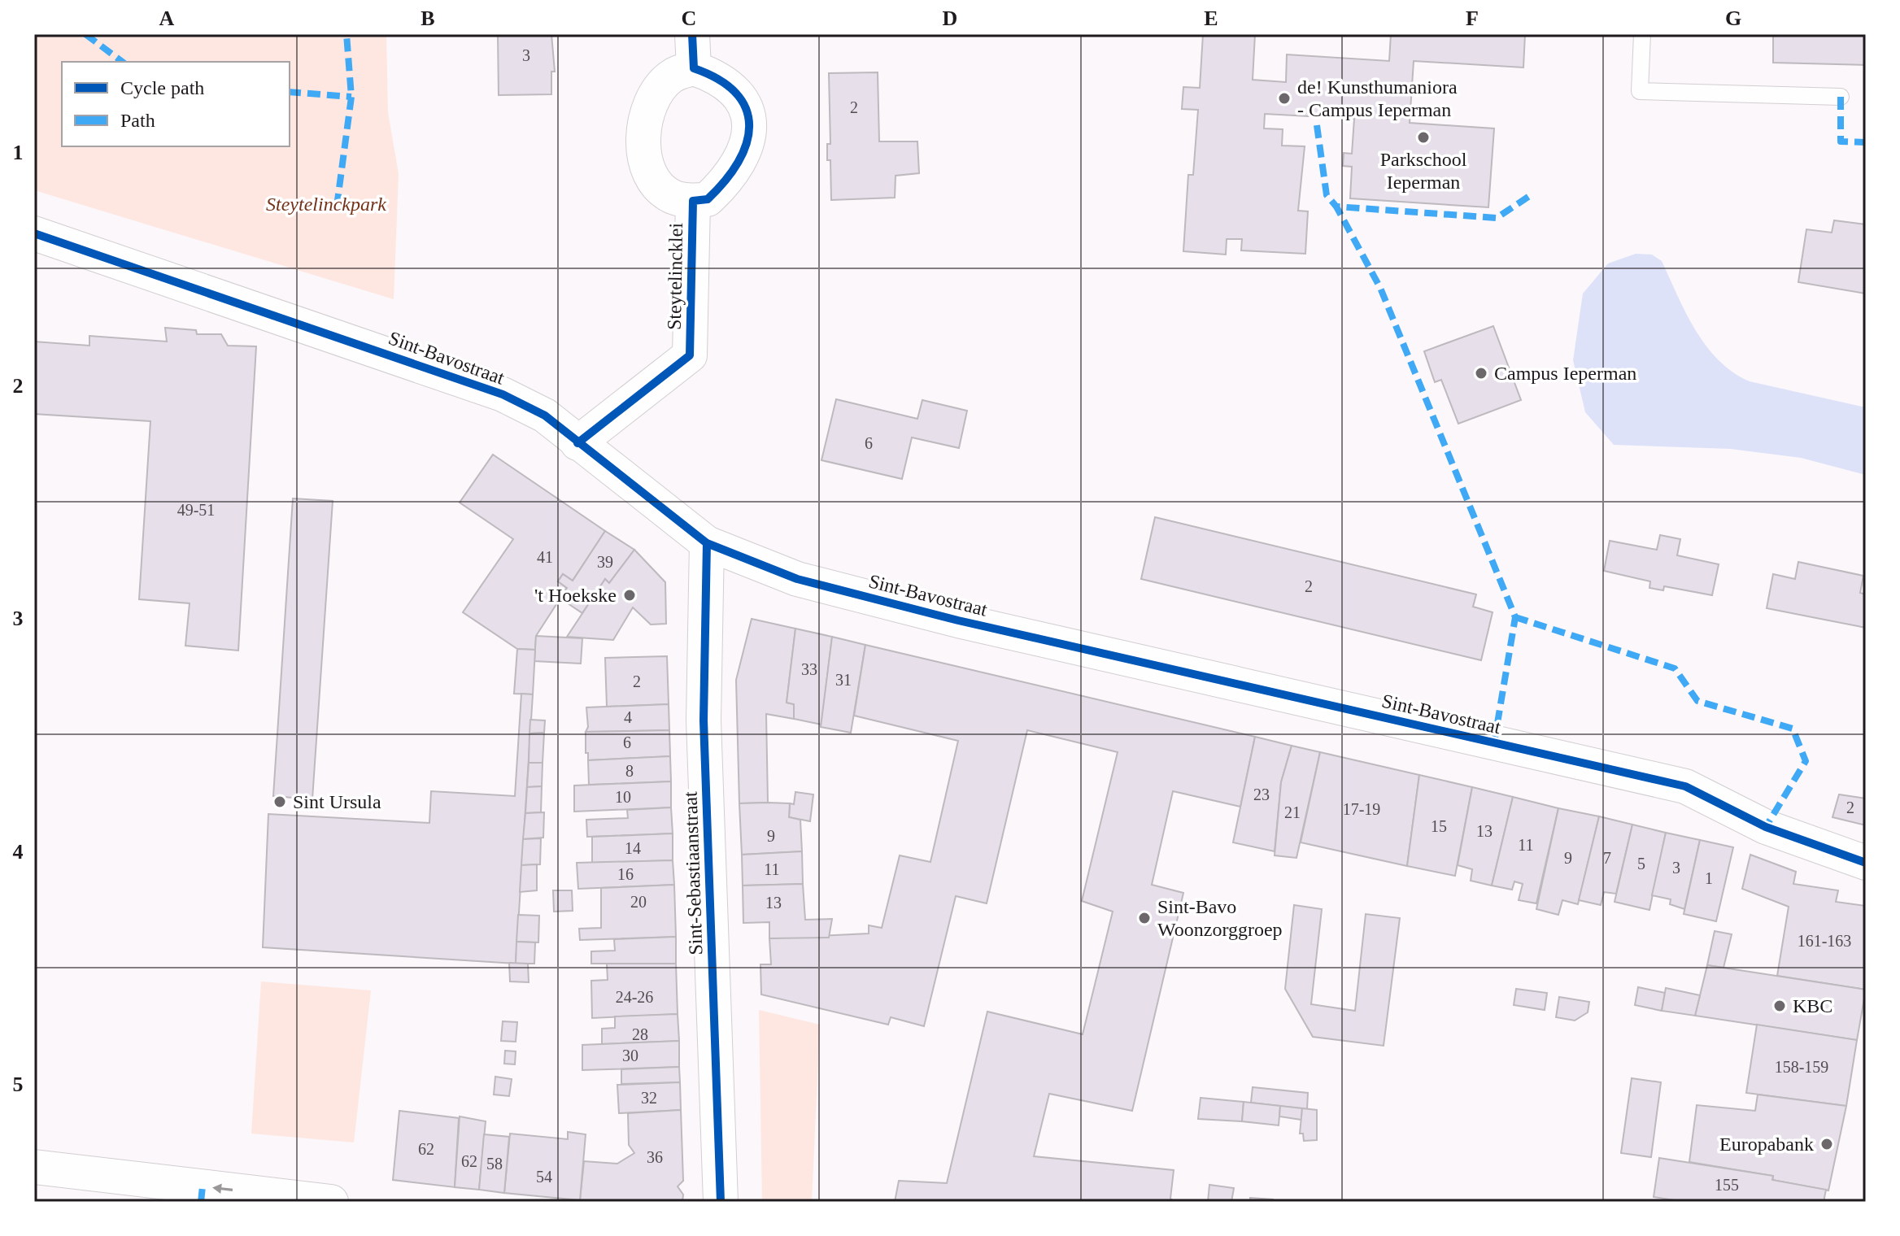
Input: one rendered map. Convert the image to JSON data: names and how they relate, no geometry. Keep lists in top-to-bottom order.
{
  "streets": {
    "street": ["Steytelincklei", "Sint-Bavostraat", "Sint-Sebastiaanstraat"]
  },
  "crossings": [
    ["Steytelincklei", "Sint-Bavostraat"],
    ["Sint-Bavostraat", "Sint-Sebastiaanstraat"]
  ],
  "parks": ["Steytelinckpark"],
  "places": [
    "de! Kunsthumaniora - Campus Ieperman",
    "Parkschool Ieperman",
    "Campus Ieperman",
    "'t Hoekske",
    "Sint Ursula",
    "Sint-Bavo Woonzorggroep",
    "KBC",
    "Europabank"
  ],
  "house_numbers": [
    "3",
    "2",
    "6",
    "49-51",
    "41",
    "39",
    "2",
    "33",
    "31",
    "2",
    "4",
    "6",
    "8",
    "23",
    "10",
    "2",
    "17-19",
    "21",
    "15",
    "13",
    "9",
    "11",
    "14",
    "9",
    "7",
    "5",
    "3",
    "11",
    "16",
    "1",
    "20",
    "13",
    "161-163",
    "24-26",
    "28",
    "30",
    "158-159",
    "32",
    "62",
    "36",
    "62",
    "58",
    "54",
    "155"
  ],
  "legend": ["Cycle path", "Path"],
  "grid": {
    "columns": [
      "A",
      "B",
      "C",
      "D",
      "E",
      "F",
      "G"
    ],
    "rows": [
      "1",
      "2",
      "3",
      "4",
      "5"
    ]
  }
}
